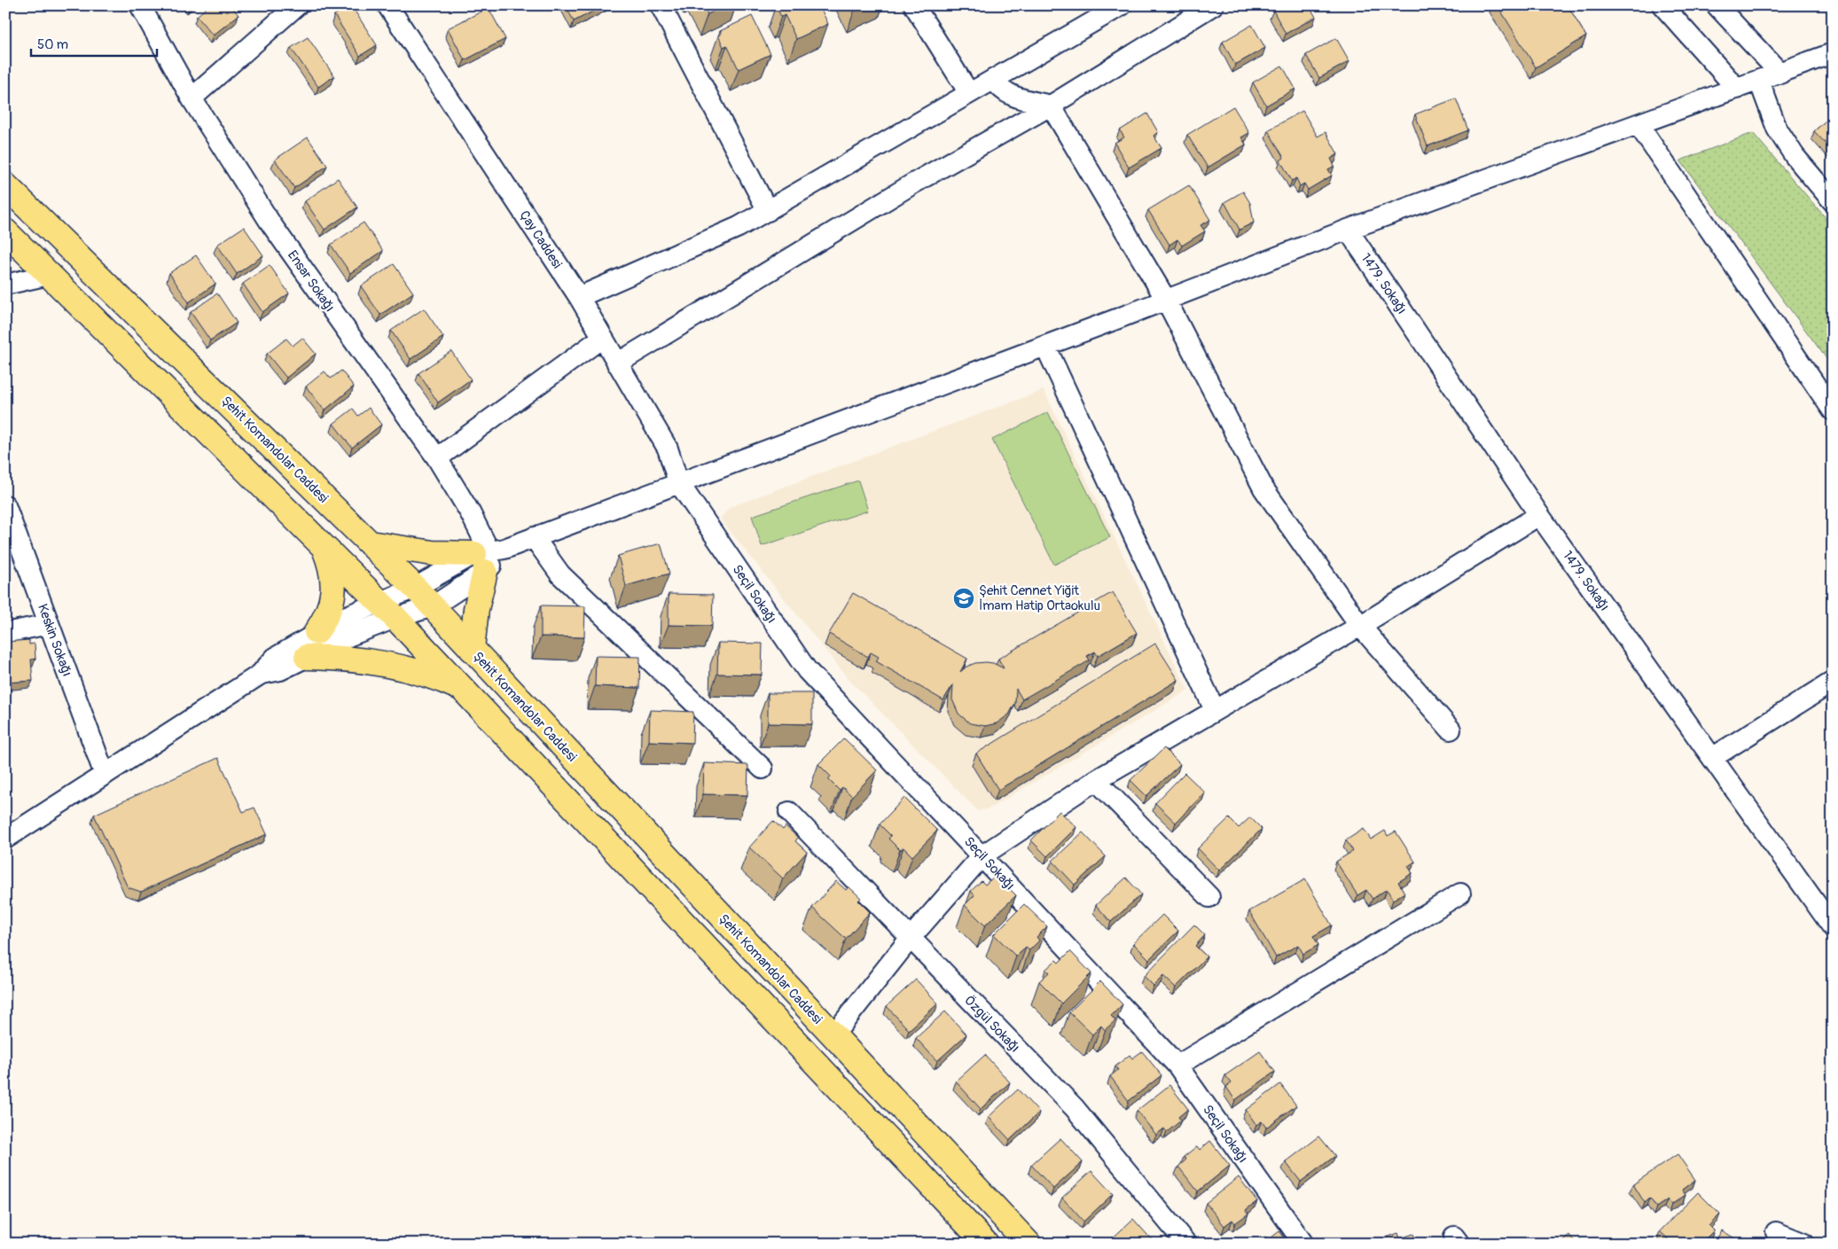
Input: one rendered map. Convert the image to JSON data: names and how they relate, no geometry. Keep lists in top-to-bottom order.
{
  "streets": {
    "main road": ["Şehit Komandolar Caddesi"],
    "street": [
      "Çay Caddesi",
      "Ensar Sokağı",
      "1479. Sokağı",
      "Seçil Sokağı",
      "Keskin Sokağı",
      "Özgül Sokağı"
    ]
  },
  "crossings": [
    ["Çay Caddesi", "Seçil Sokağı"]
  ],
  "places": {
    "school or university": ["Şehit Cennet Yiğit İmam Hatip Ortaokulu"]
  },
  "scale_bar": "50 m"
}
